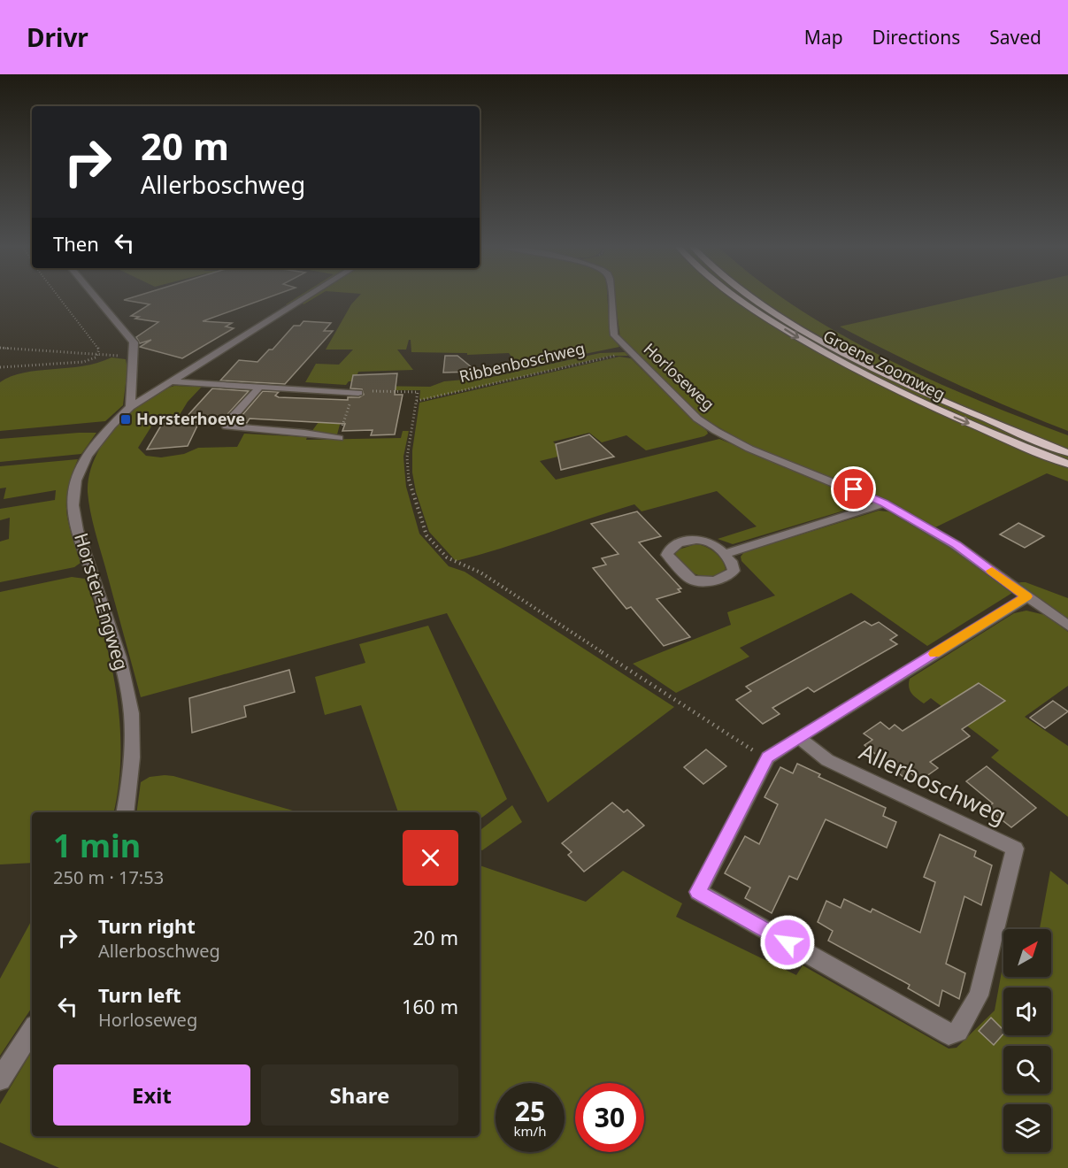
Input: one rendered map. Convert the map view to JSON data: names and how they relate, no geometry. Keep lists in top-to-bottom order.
{
  "streets": {
    "main road": ["Groene Zoomweg"],
    "street": ["Horloseweg", "Horster-Engweg", "Allerboschweg"],
    "path": ["Ribbenboschweg"]
  },
  "crossings": [
    ["Ribbenboschweg", "Horloseweg"],
    ["Horloseweg", "Allerboschweg"]
  ],
  "places": {
    "transit": ["Horsterhoeve"]
  },
  "north": "top right",
  "page": {
    "header": "Drivr",
    "nav": ["Map", "Directions", "Saved"],
    "turn": ["20 m", "Allerboschweg"],
    "then": "Then",
    "heading": ["1 min", "250 m · 17:53"],
    "list": [
      {
        "name": "Turn right",
        "note": "Allerboschweg",
        "value": "20 m"
      },
      {
        "name": "Turn left",
        "note": "Horloseweg",
        "value": "160 m"
      }
    ],
    "buttons": ["Exit", "Share"],
    "speed": "25 km/h",
    "limit": "30"
  }
}
